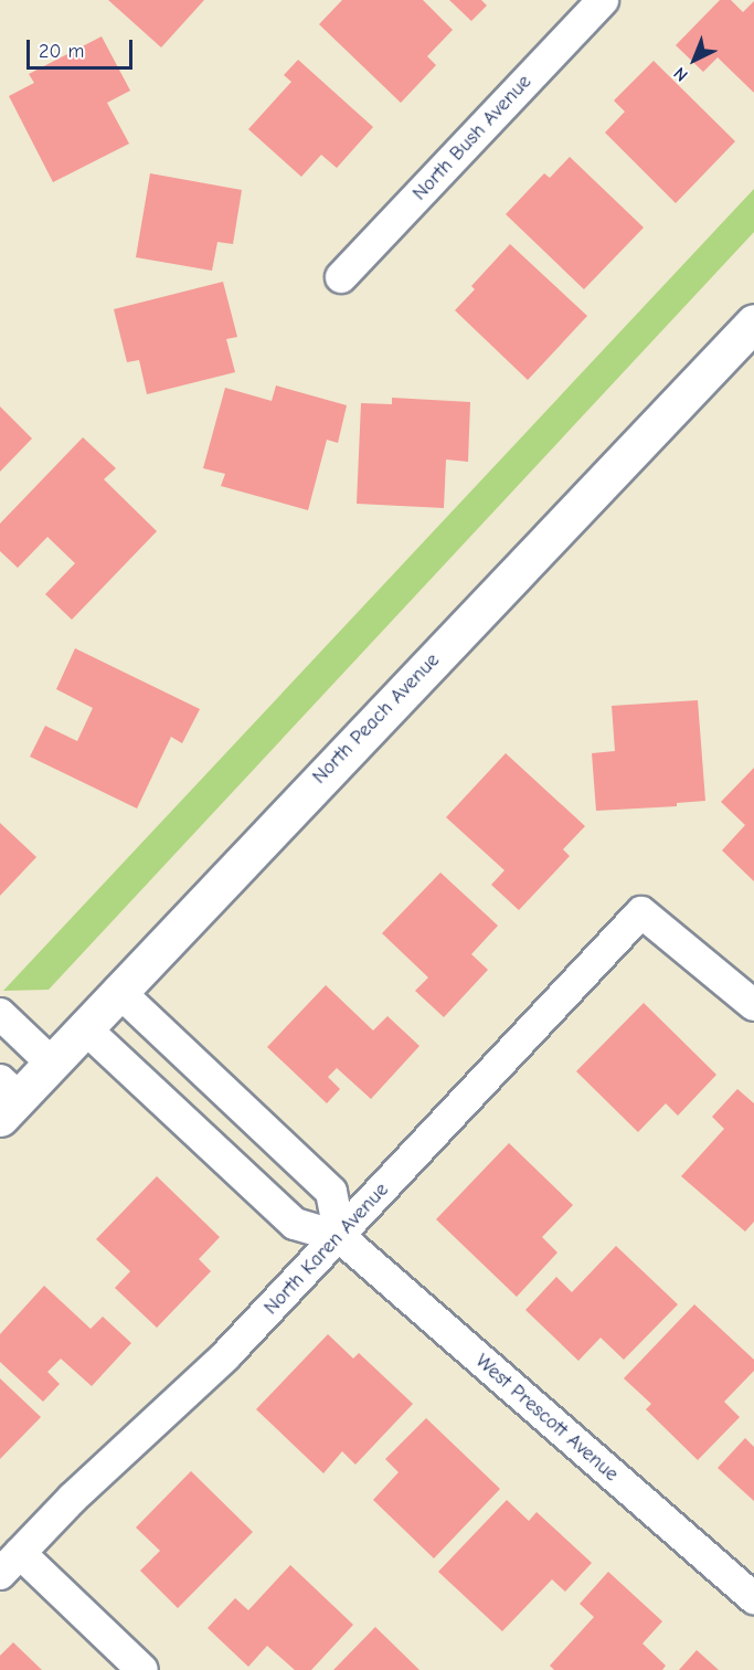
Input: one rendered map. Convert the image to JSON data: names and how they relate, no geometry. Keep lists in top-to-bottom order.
{
  "streets": {
    "street": [
      "North Bush Avenue",
      "North Peach Avenue",
      "North Karen Avenue",
      "West Prescott Avenue"
    ]
  },
  "crossings": [
    ["North Peach Avenue", "West Prescott Avenue"],
    ["North Karen Avenue", "West Prescott Avenue"]
  ],
  "scale_bar": "20 m",
  "north": "bottom left"
}
